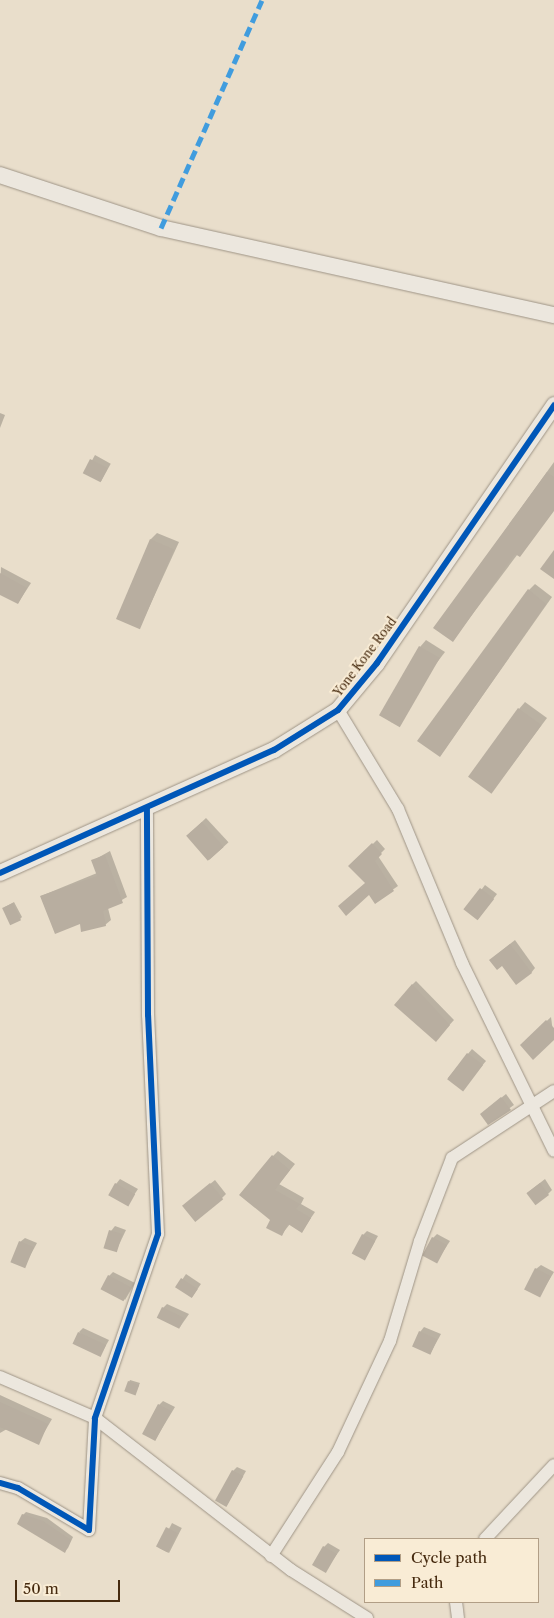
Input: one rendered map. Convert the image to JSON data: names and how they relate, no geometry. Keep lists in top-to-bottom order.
{
  "streets": {
    "street": ["Yone Kone Road"]
  },
  "legend": ["Cycle path", "Path"],
  "scale_bar": "50 m"
}
